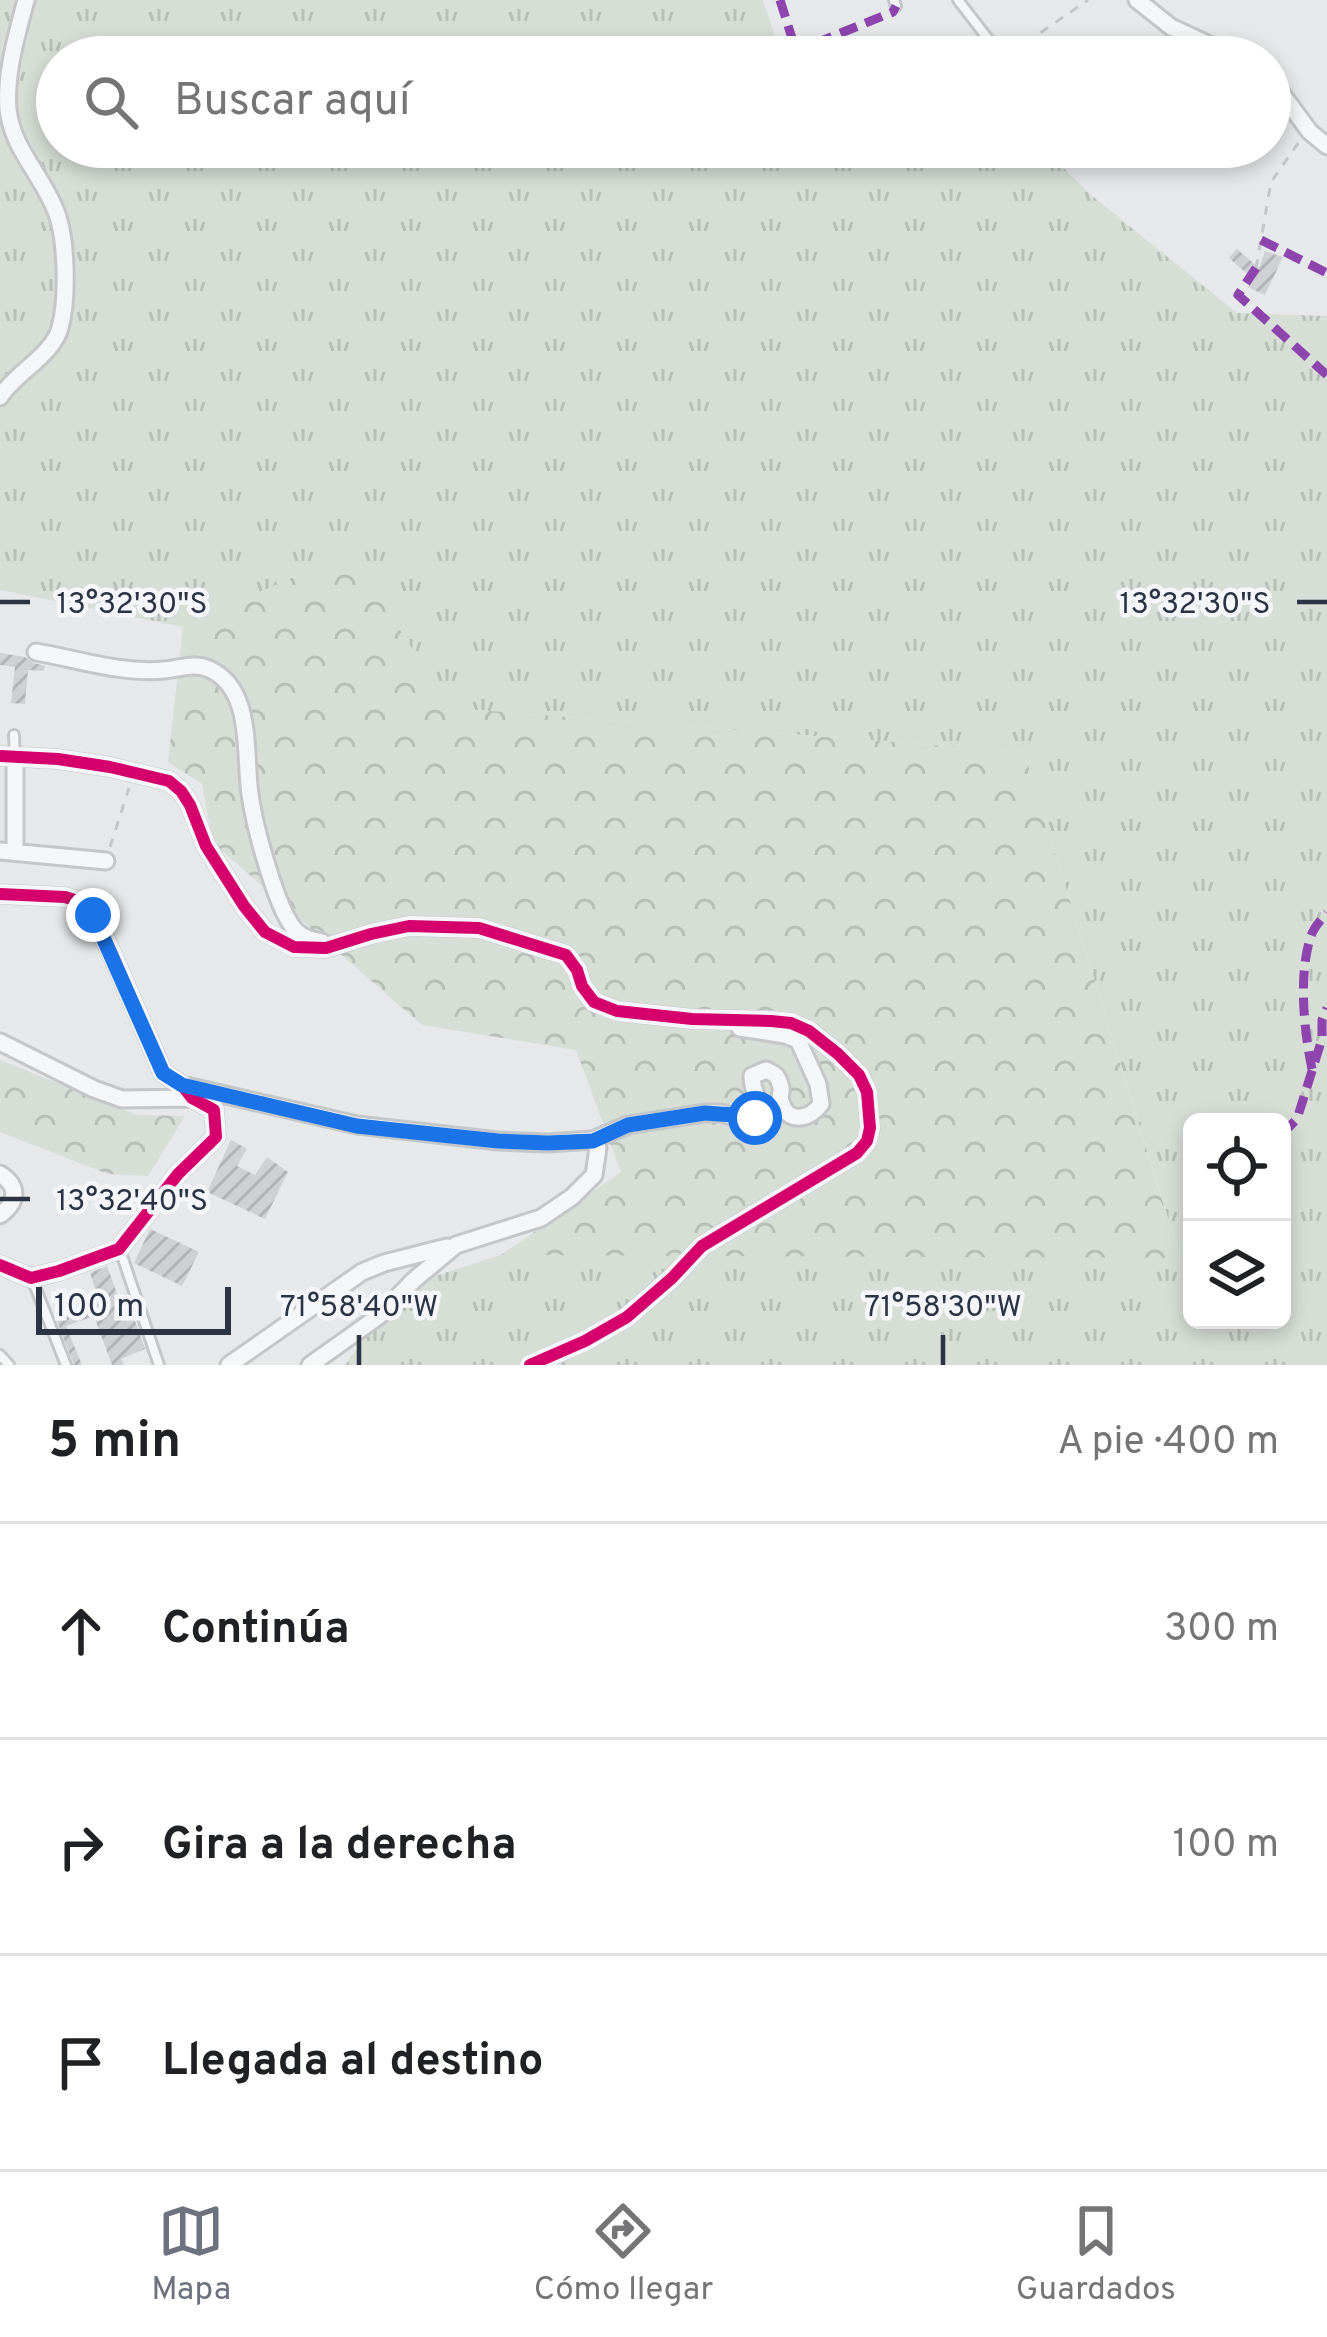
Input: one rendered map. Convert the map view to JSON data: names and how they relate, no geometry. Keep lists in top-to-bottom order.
{
  "scale_bar": "100 m",
  "page": {
    "search": "Buscar aquí",
    "scale": "100 m",
    "heading": ["5 min", "A pie · 400 m"],
    "list": [
      ["Continúa", "300 m"],
      ["Gira a la derecha", "100 m"],
      "Llegada al destino"
    ],
    "nav": ["Mapa", "Cómo llegar", "Guardados"]
  },
  "coordinates": [
    "13°32'30\"S",
    "13°32'40\"S",
    "71°58'40\"W",
    "71°58'30\"W"
  ]
}
